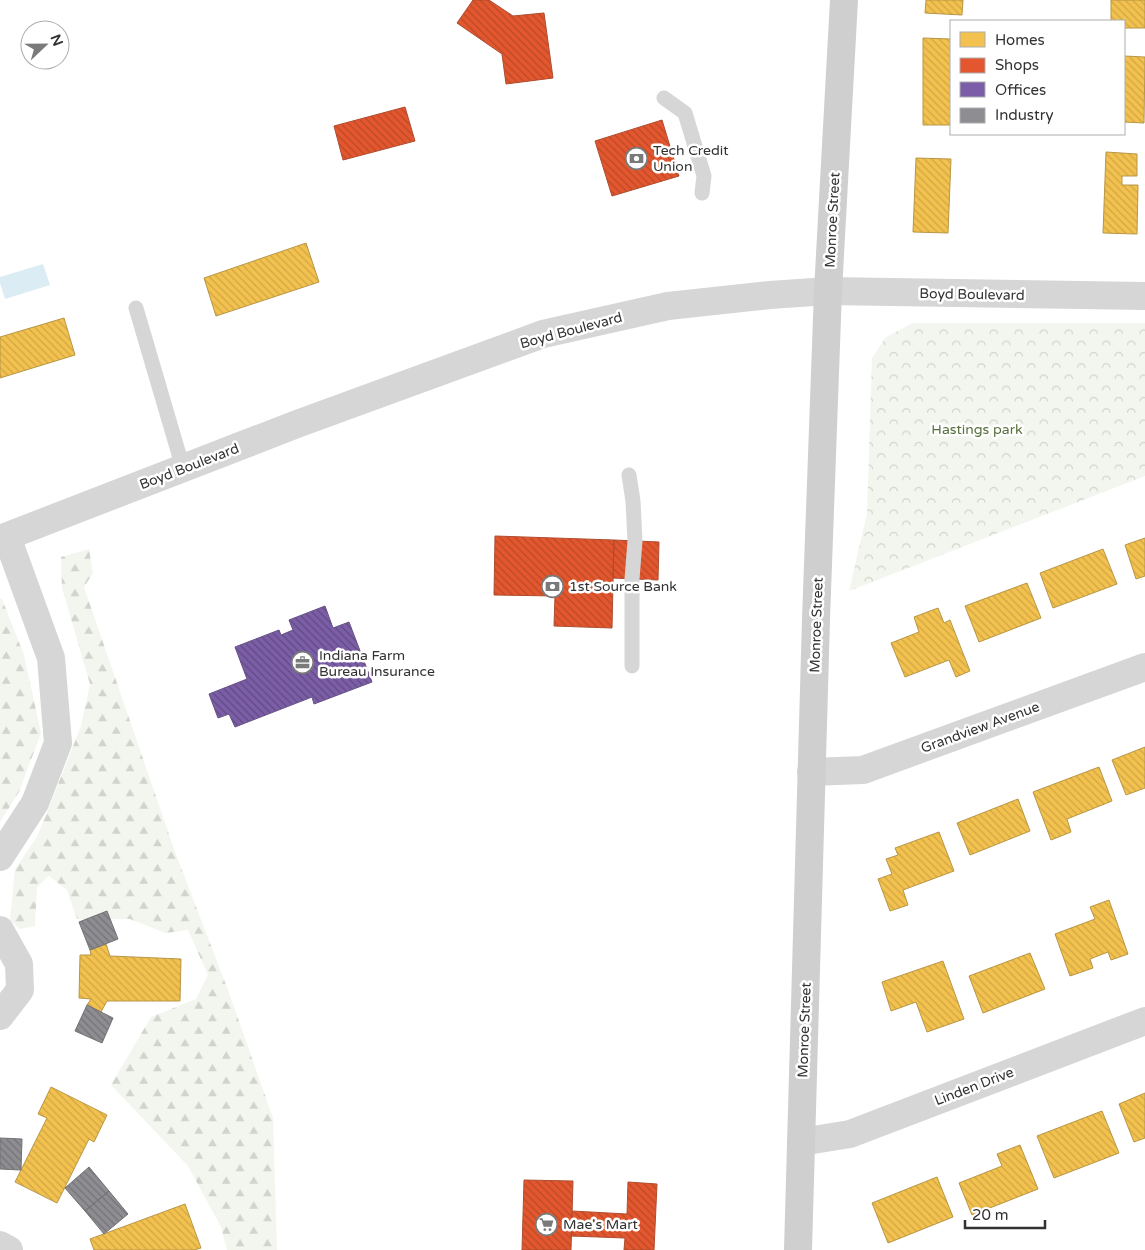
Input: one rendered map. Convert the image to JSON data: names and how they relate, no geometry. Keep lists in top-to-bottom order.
{
  "streets": {
    "main road": ["Monroe Street"],
    "street": ["Boyd Boulevard", "Grandview Avenue", "Linden Drive"]
  },
  "crossings": [
    ["Monroe Street", "Boyd Boulevard"],
    ["Monroe Street", "Grandview Avenue"],
    ["Monroe Street", "Linden Drive"]
  ],
  "parks": ["Hastings park"],
  "places": {
    "bank": ["Tech Credit Union", "1st Source Bank"],
    "office": ["Indiana Farm Bureau Insurance"],
    "supermarket": ["Mae's Mart"]
  },
  "legend": [
    "Homes",
    "Shops",
    "Offices",
    "Industry"
  ],
  "scale_bar": "20 m",
  "north": "right"
}
